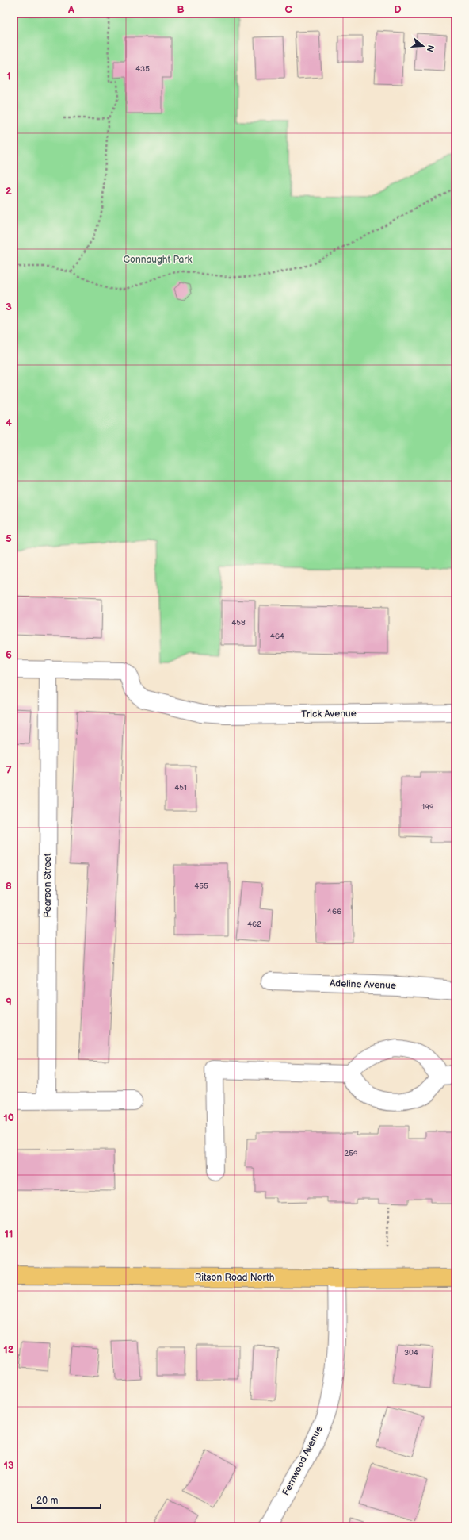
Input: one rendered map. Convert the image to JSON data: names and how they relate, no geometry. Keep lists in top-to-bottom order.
{
  "streets": {
    "main road": ["Ritson Road North"],
    "street": [
      "Trick Avenue",
      "Pearson Street",
      "Adeline Avenue",
      "Fernwood Avenue"
    ]
  },
  "crossings": [
    ["Trick Avenue", "Pearson Street"],
    ["Ritson Road North", "Fernwood Avenue"]
  ],
  "parks": ["Connaught Park"],
  "house_numbers": [
    "435",
    "458",
    "464",
    "451",
    "199",
    "455",
    "466",
    "462",
    "259",
    "304"
  ],
  "scale_bar": "20 m",
  "north": "right",
  "grid": {
    "columns": [
      "A",
      "B",
      "C",
      "D"
    ],
    "rows": [
      "1",
      "2",
      "3",
      "4",
      "5",
      "6",
      "7",
      "8",
      "9",
      "10",
      "11",
      "12",
      "13"
    ]
  }
}
